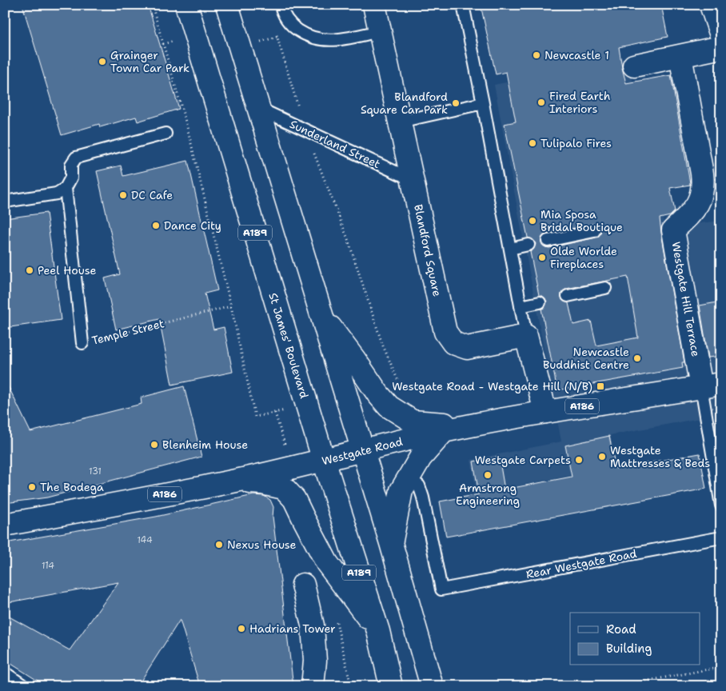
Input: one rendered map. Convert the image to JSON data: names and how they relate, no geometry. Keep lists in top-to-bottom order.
{
  "streets": {
    "main road": [
      "A189",
      "Blandford Square",
      "Westgate Hill Terrace",
      "St James' Boulevard",
      "A186",
      "Westgate Road"
    ],
    "lane": ["Sunderland Street", "Temple Street", "Rear Westgate Road"]
  },
  "crossings": [
    ["Sunderland Street", "Blandford Square"],
    ["Westgate Hill Terrace", "Westgate Road"],
    ["St James' Boulevard", "Westgate Road"]
  ],
  "places": {
    "other": [
      "Newcastle 1",
      "Grainger Town Car Park",
      "Fired Earth Interiors",
      "Blandford Square Car Park",
      "Tulipalo Fires",
      "DC Cafe",
      "Mia Sposa Bridal Boutique",
      "Dance City",
      "Olde Worlde Fireplaces",
      "Peel House",
      "Newcastle Buddhist Centre",
      "Blenheim House",
      "Westgate Mattresses & Beds",
      "Westgate Carpets",
      "Armstrong Engineering",
      "The Bodega",
      "Nexus House",
      "Hadrians Tower"
    ],
    "transit": ["Westgate Road - Westgate Hill (N/B)"]
  },
  "house_numbers": ["131", "144", "114"],
  "legend": ["Road", "Building"]
}
